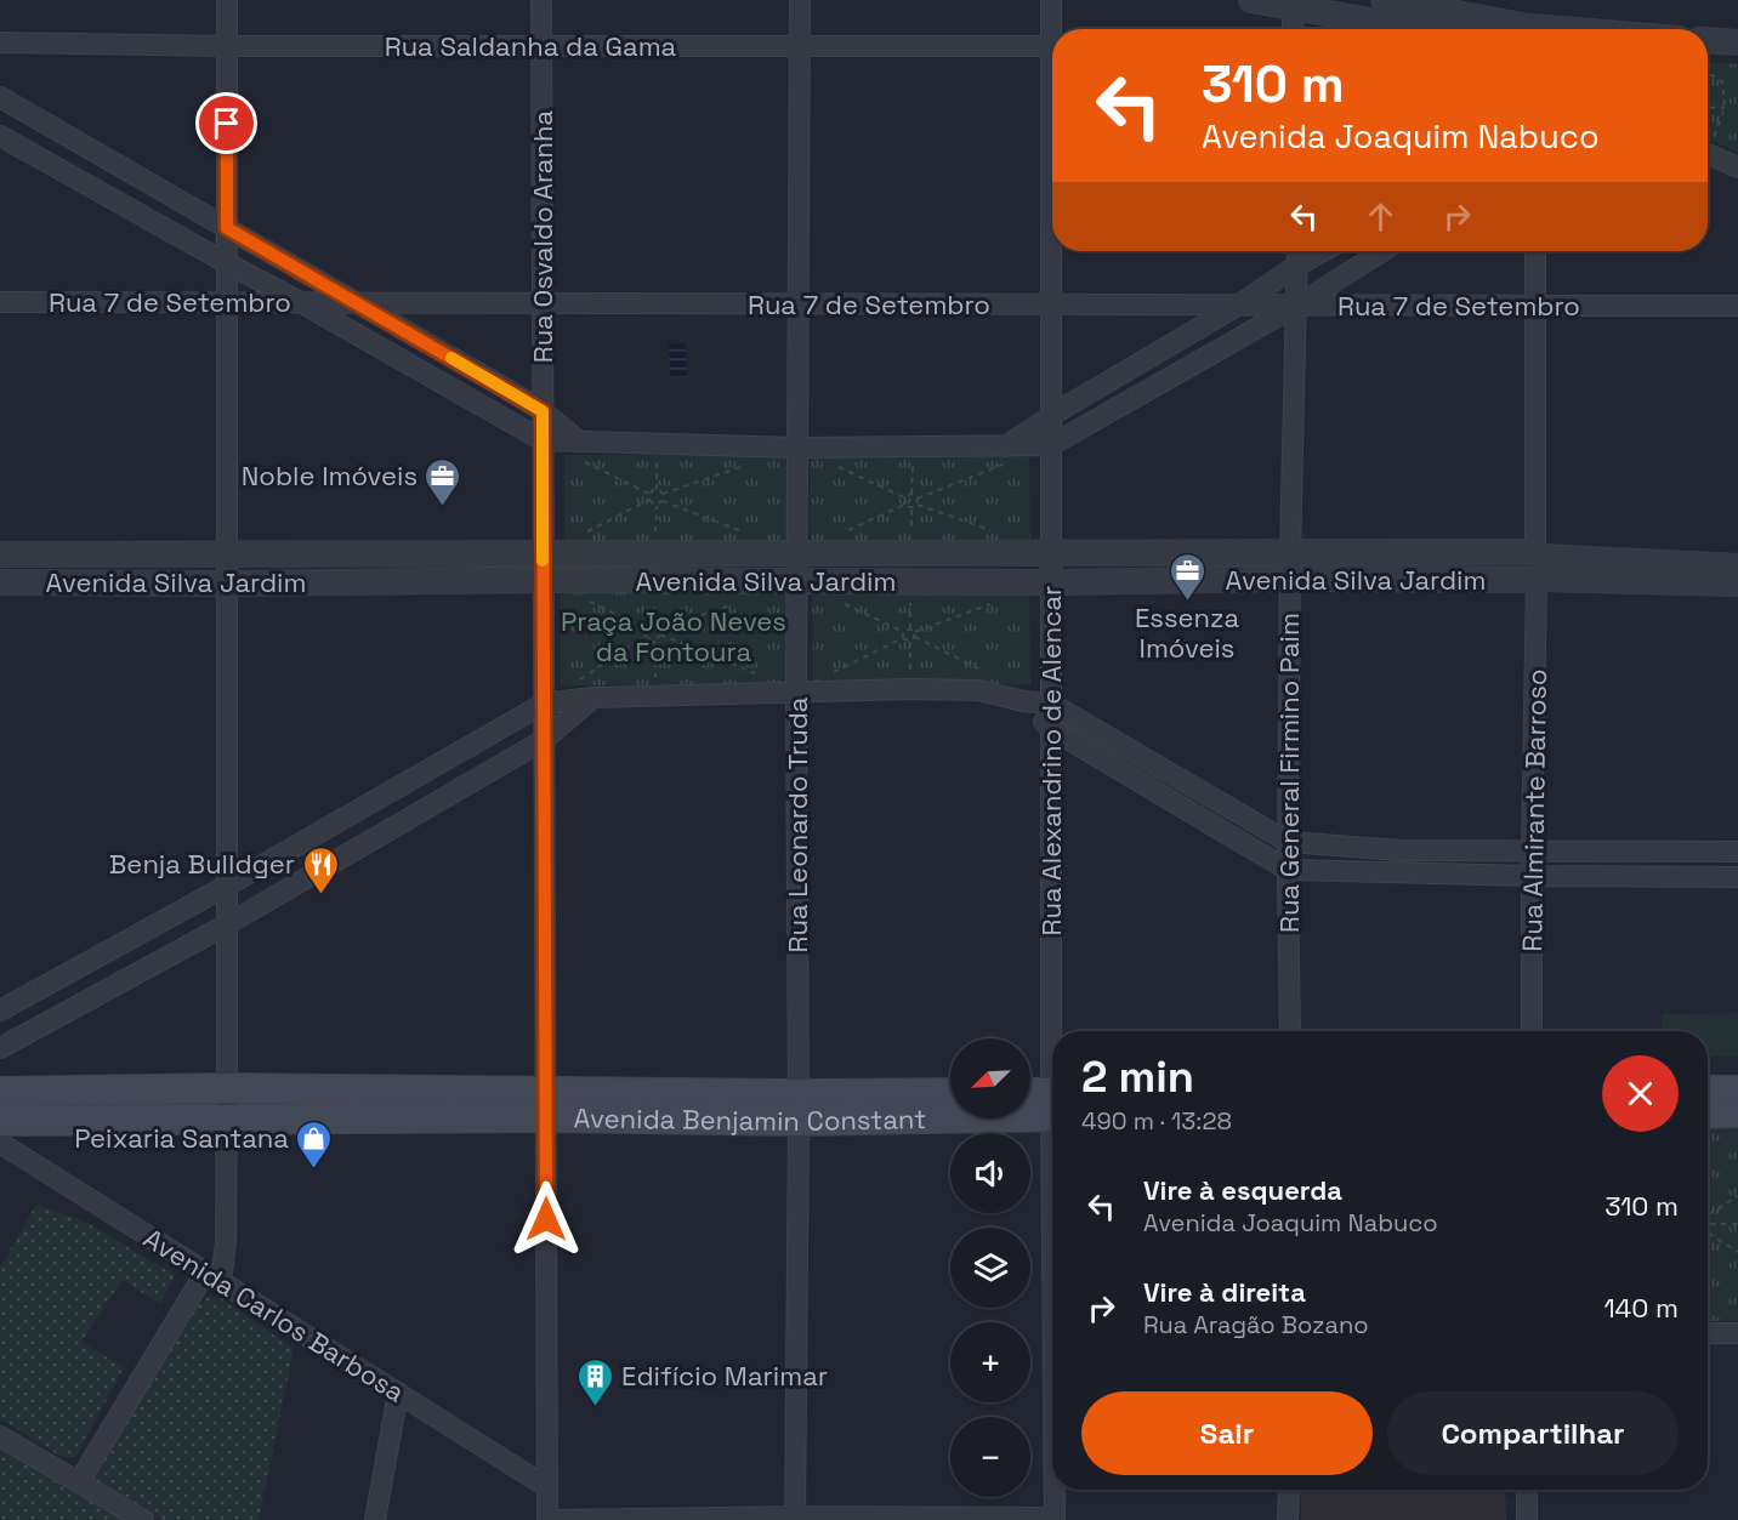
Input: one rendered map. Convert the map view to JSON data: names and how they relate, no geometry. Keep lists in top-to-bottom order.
{
  "streets": {
    "main road": ["Avenida Benjamin Constant"],
    "street": [
      "Rua Saldanha da Gama",
      "Rua Osvaldo Aranha",
      "Rua 7 de Setembro",
      "Avenida Silva Jardim",
      "Rua Alexandrino de Alencar",
      "Rua General Firmino Paim",
      "Rua Almirante Barroso",
      "Rua Leonardo Truda",
      "Avenida Carlos Barbosa"
    ]
  },
  "crossings": [
    ["Rua Saldanha da Gama", "Rua Osvaldo Aranha"],
    ["Rua Saldanha da Gama", "Rua Leonardo Truda"],
    ["Rua Osvaldo Aranha", "Rua 7 de Setembro"],
    ["Rua Osvaldo Aranha", "Avenida Silva Jardim"],
    ["Rua Osvaldo Aranha", "Avenida Benjamin Constant"],
    ["Rua Osvaldo Aranha", "Avenida Carlos Barbosa"],
    ["Rua 7 de Setembro", "Rua Alexandrino de Alencar"],
    ["Rua 7 de Setembro", "Rua General Firmino Paim"],
    ["Rua 7 de Setembro", "Rua Almirante Barroso"],
    ["Rua 7 de Setembro", "Rua Leonardo Truda"],
    ["Avenida Silva Jardim", "Rua Alexandrino de Alencar"],
    ["Avenida Silva Jardim", "Rua General Firmino Paim"],
    ["Avenida Silva Jardim", "Rua Almirante Barroso"],
    ["Avenida Silva Jardim", "Rua Leonardo Truda"],
    ["Rua Leonardo Truda", "Avenida Benjamin Constant"]
  ],
  "parks": ["Praça João Neves da Fontoura"],
  "places": {
    "office": ["Noble Imóveis", "Essenza Imóveis"],
    "restaurant": ["Benja Bulldger"],
    "shop": ["Peixaria Santana"],
    "building": ["Edifício Marimar"]
  },
  "north": "bottom left",
  "page": {
    "turn": ["310 m", "Avenida Joaquim Nabuco"],
    "heading": ["2 min", "490 m · 13:28"],
    "map_buttons": ["+", "−"],
    "list": [
      {
        "name": "Vire à esquerda",
        "note": "Avenida Joaquim Nabuco",
        "value": "310 m"
      },
      {
        "name": "Vire à direita",
        "note": "Rua Aragão Bozano",
        "value": "140 m"
      }
    ],
    "buttons": ["Sair", "Compartilhar"]
  }
}
